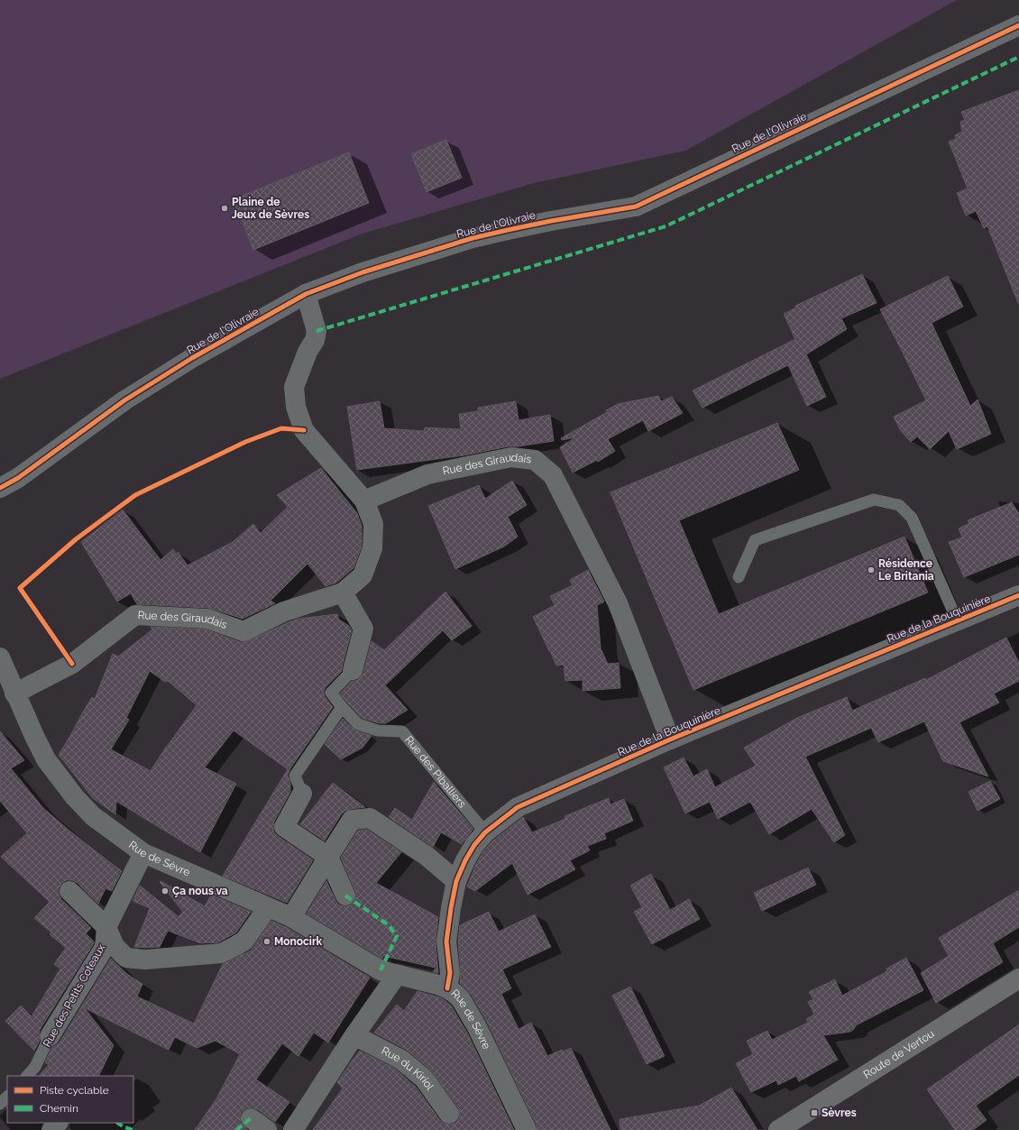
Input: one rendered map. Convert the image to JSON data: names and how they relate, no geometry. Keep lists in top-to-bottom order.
{
  "streets": {
    "main road": ["Route de Vertou"],
    "street": [
      "Rue de l'Olivraie",
      "Rue des Giraudais",
      "Rue de la Bouquinière",
      "Rue de Sèvre",
      "Rue des Petits Coteaux",
      "Rue du Kiriol"
    ],
    "lane": ["Rue des Piballiers"]
  },
  "crossings": [
    ["Rue de l'Olivraie", "Rue des Giraudais"],
    ["Rue des Giraudais", "Rue de la Bouquinière"],
    ["Rue des Giraudais", "Rue de Sèvre"],
    ["Rue de la Bouquinière", "Rue des Piballiers"],
    ["Rue de la Bouquinière", "Rue de Sèvre"],
    ["Rue de Sèvre", "Rue des Petits Coteaux"]
  ],
  "places": {
    "other": [
      "Plaine de Jeux de Sèvres",
      "Résidence Le Britania",
      "Ça nous va",
      "Monocirk"
    ],
    "transit": ["Sèvres"]
  },
  "legend": ["Piste cyclable", "Chemin"]
}
